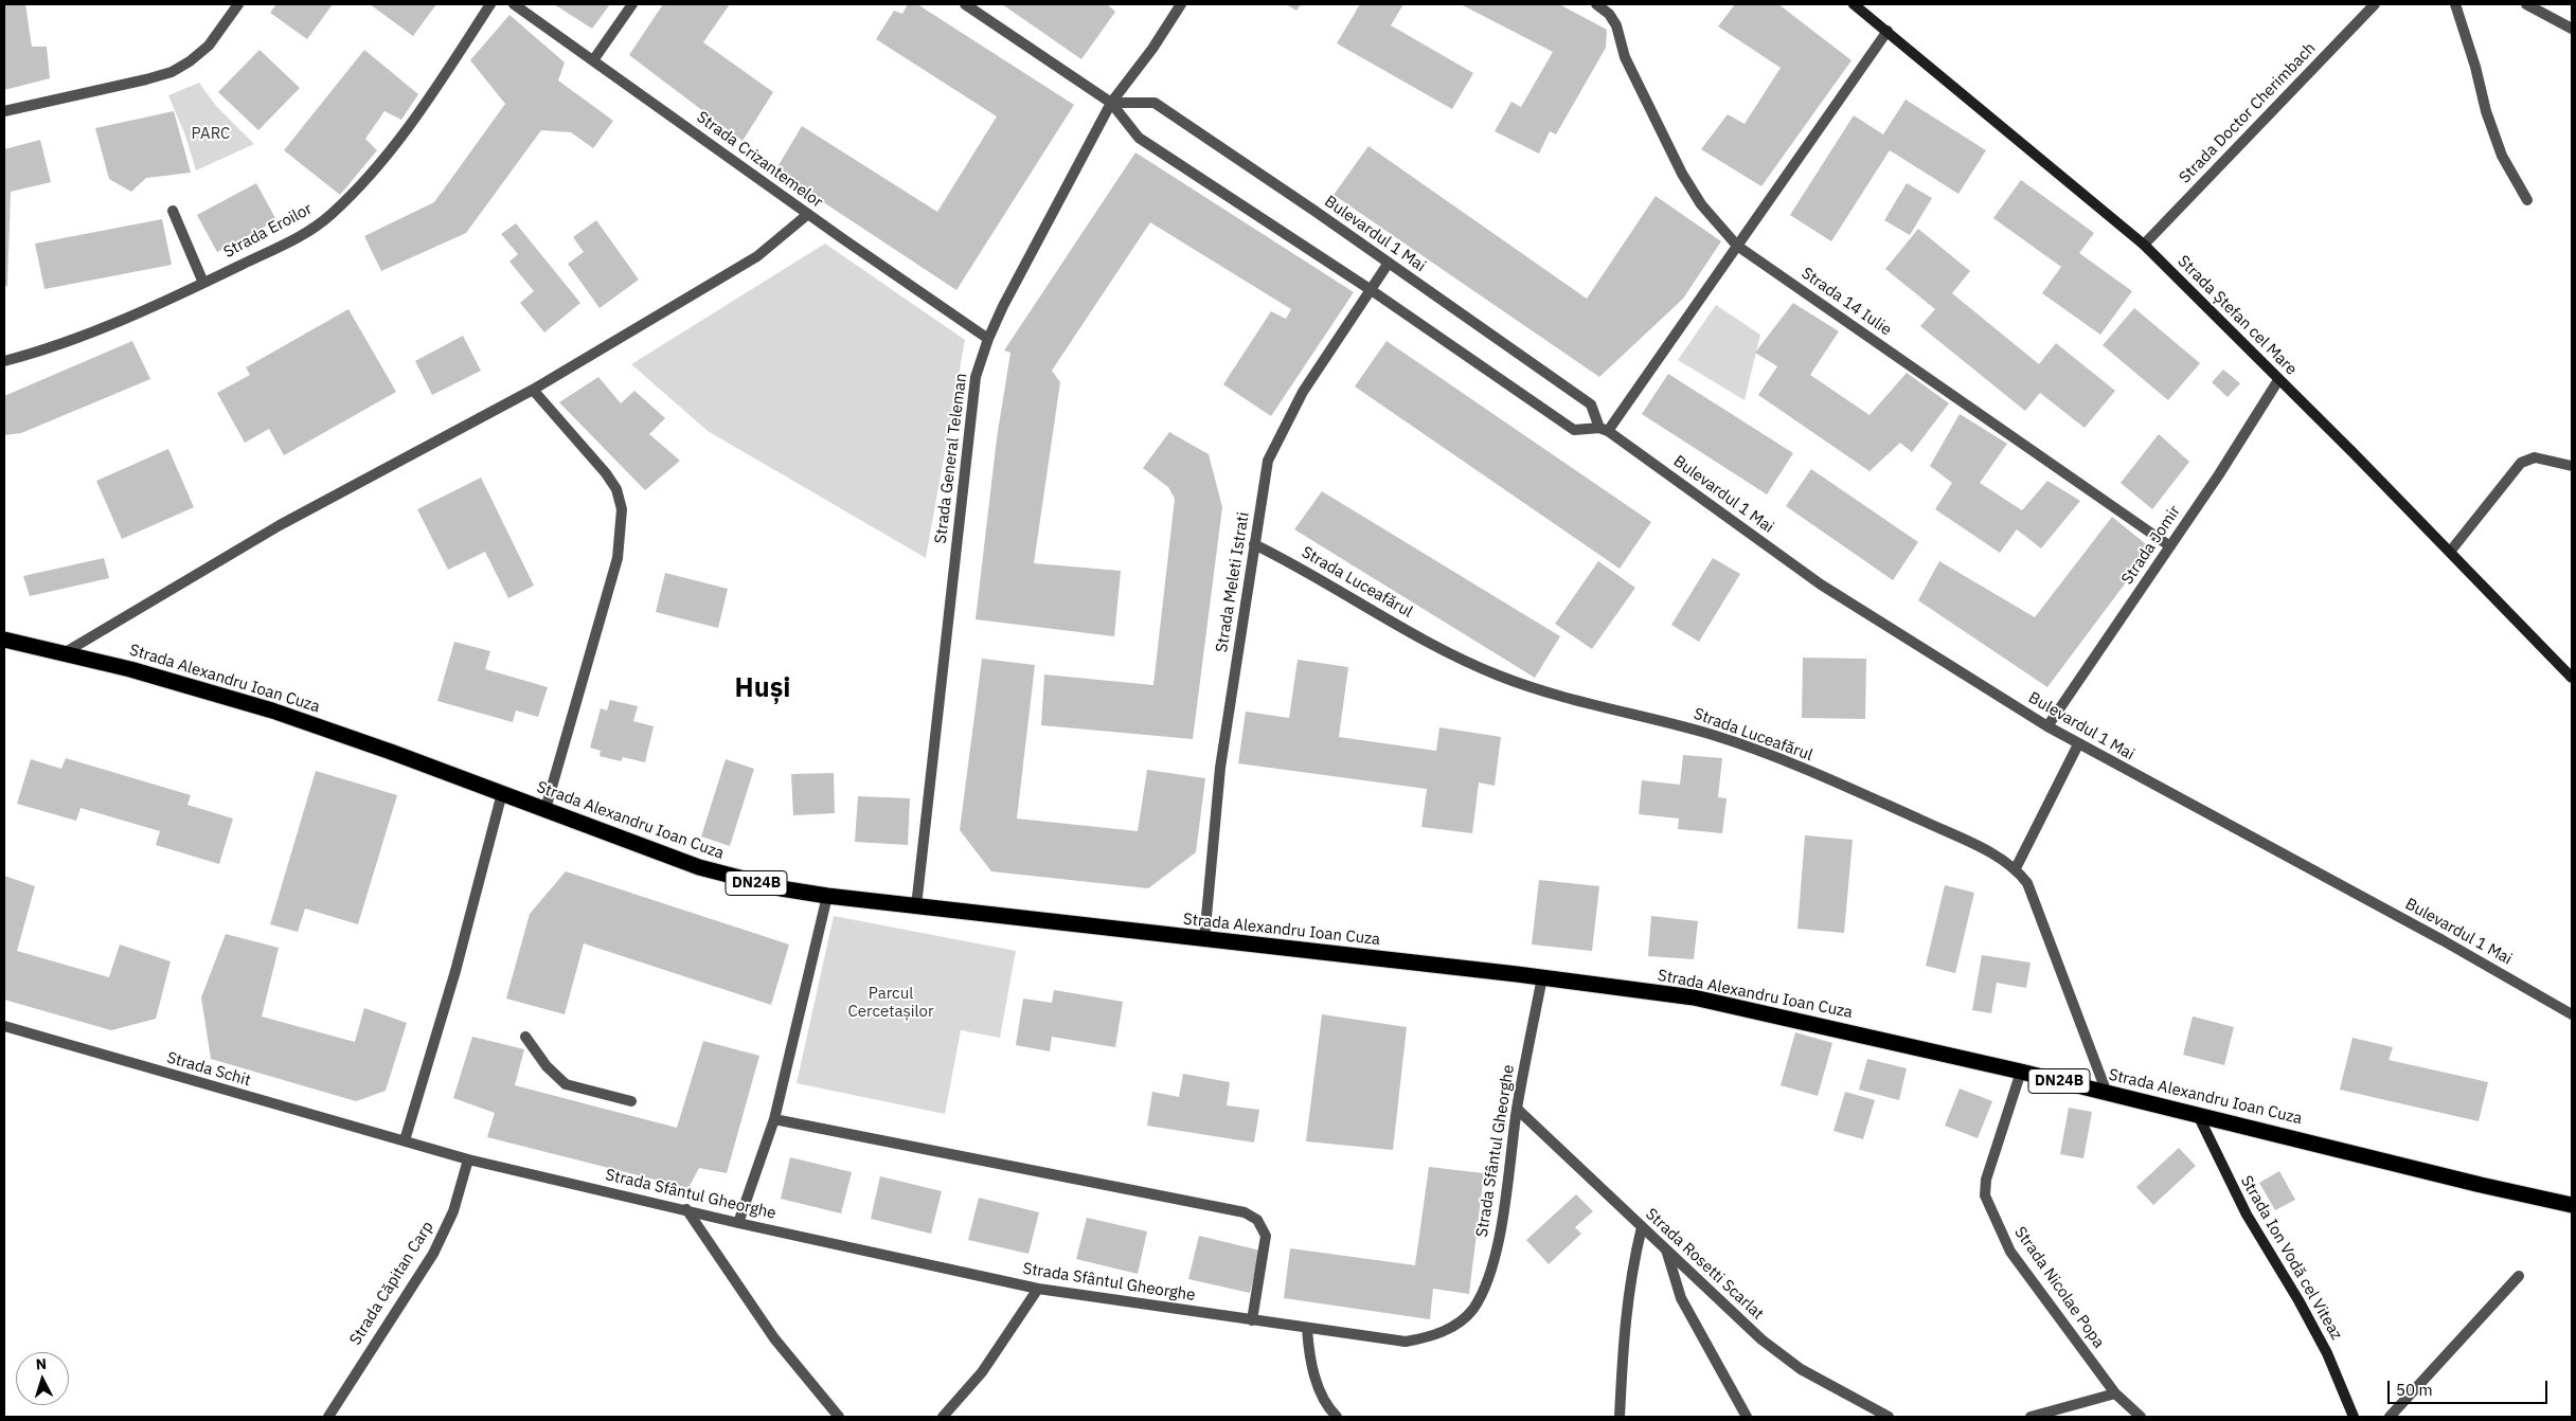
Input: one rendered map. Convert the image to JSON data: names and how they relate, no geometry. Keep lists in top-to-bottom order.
{
  "streets": {
    "highway": ["Strada Alexandru Ioan Cuza", "DN24B"],
    "street": [
      "Strada Doctor Cherimbach",
      "Strada Crizantemelor",
      "Strada Eroilor",
      "Bulevardul 1 Mai",
      "Strada 14 Iulie",
      "Strada Ștefan cel Mare",
      "Strada General Teleman",
      "Strada Jomir",
      "Strada Meleti Istrati",
      "Strada Luceafărul",
      "Strada Schit",
      "Strada Sfântul Gheorghe",
      "Strada Ion Vodă cel Viteaz",
      "Strada Rosetti Scarlat",
      "Strada Căpitan Carp",
      "Strada Nicolae Popa"
    ]
  },
  "crossings": [
    ["Strada Doctor Cherimbach", "Strada Ștefan cel Mare"],
    ["Strada Crizantemelor", "Strada General Teleman"],
    ["Bulevardul 1 Mai", "Strada General Teleman"],
    ["Bulevardul 1 Mai", "Strada Jomir"],
    ["Bulevardul 1 Mai", "Strada Meleti Istrati"],
    ["Strada 14 Iulie", "Strada Jomir"],
    ["Strada Ștefan cel Mare", "Strada Jomir"],
    ["Strada General Teleman", "Strada Alexandru Ioan Cuza"],
    ["Strada Meleti Istrati", "Strada Luceafărul"],
    ["Strada Meleti Istrati", "Strada Alexandru Ioan Cuza"],
    ["Strada Luceafărul", "Strada Alexandru Ioan Cuza"],
    ["Strada Alexandru Ioan Cuza", "Strada Sfântul Gheorghe"],
    ["Strada Alexandru Ioan Cuza", "Strada Ion Vodă cel Viteaz"],
    ["Strada Alexandru Ioan Cuza", "Strada Nicolae Popa"],
    ["Strada Schit", "Strada Sfântul Gheorghe"],
    ["Strada Sfântul Gheorghe", "Strada Rosetti Scarlat"],
    ["Strada Sfântul Gheorghe", "Strada Căpitan Carp"]
  ],
  "districts": ["Huși"],
  "parks": ["PARC", "Parcul Cercetașilor"],
  "scale_bar": "50 m",
  "north": "top"
}
